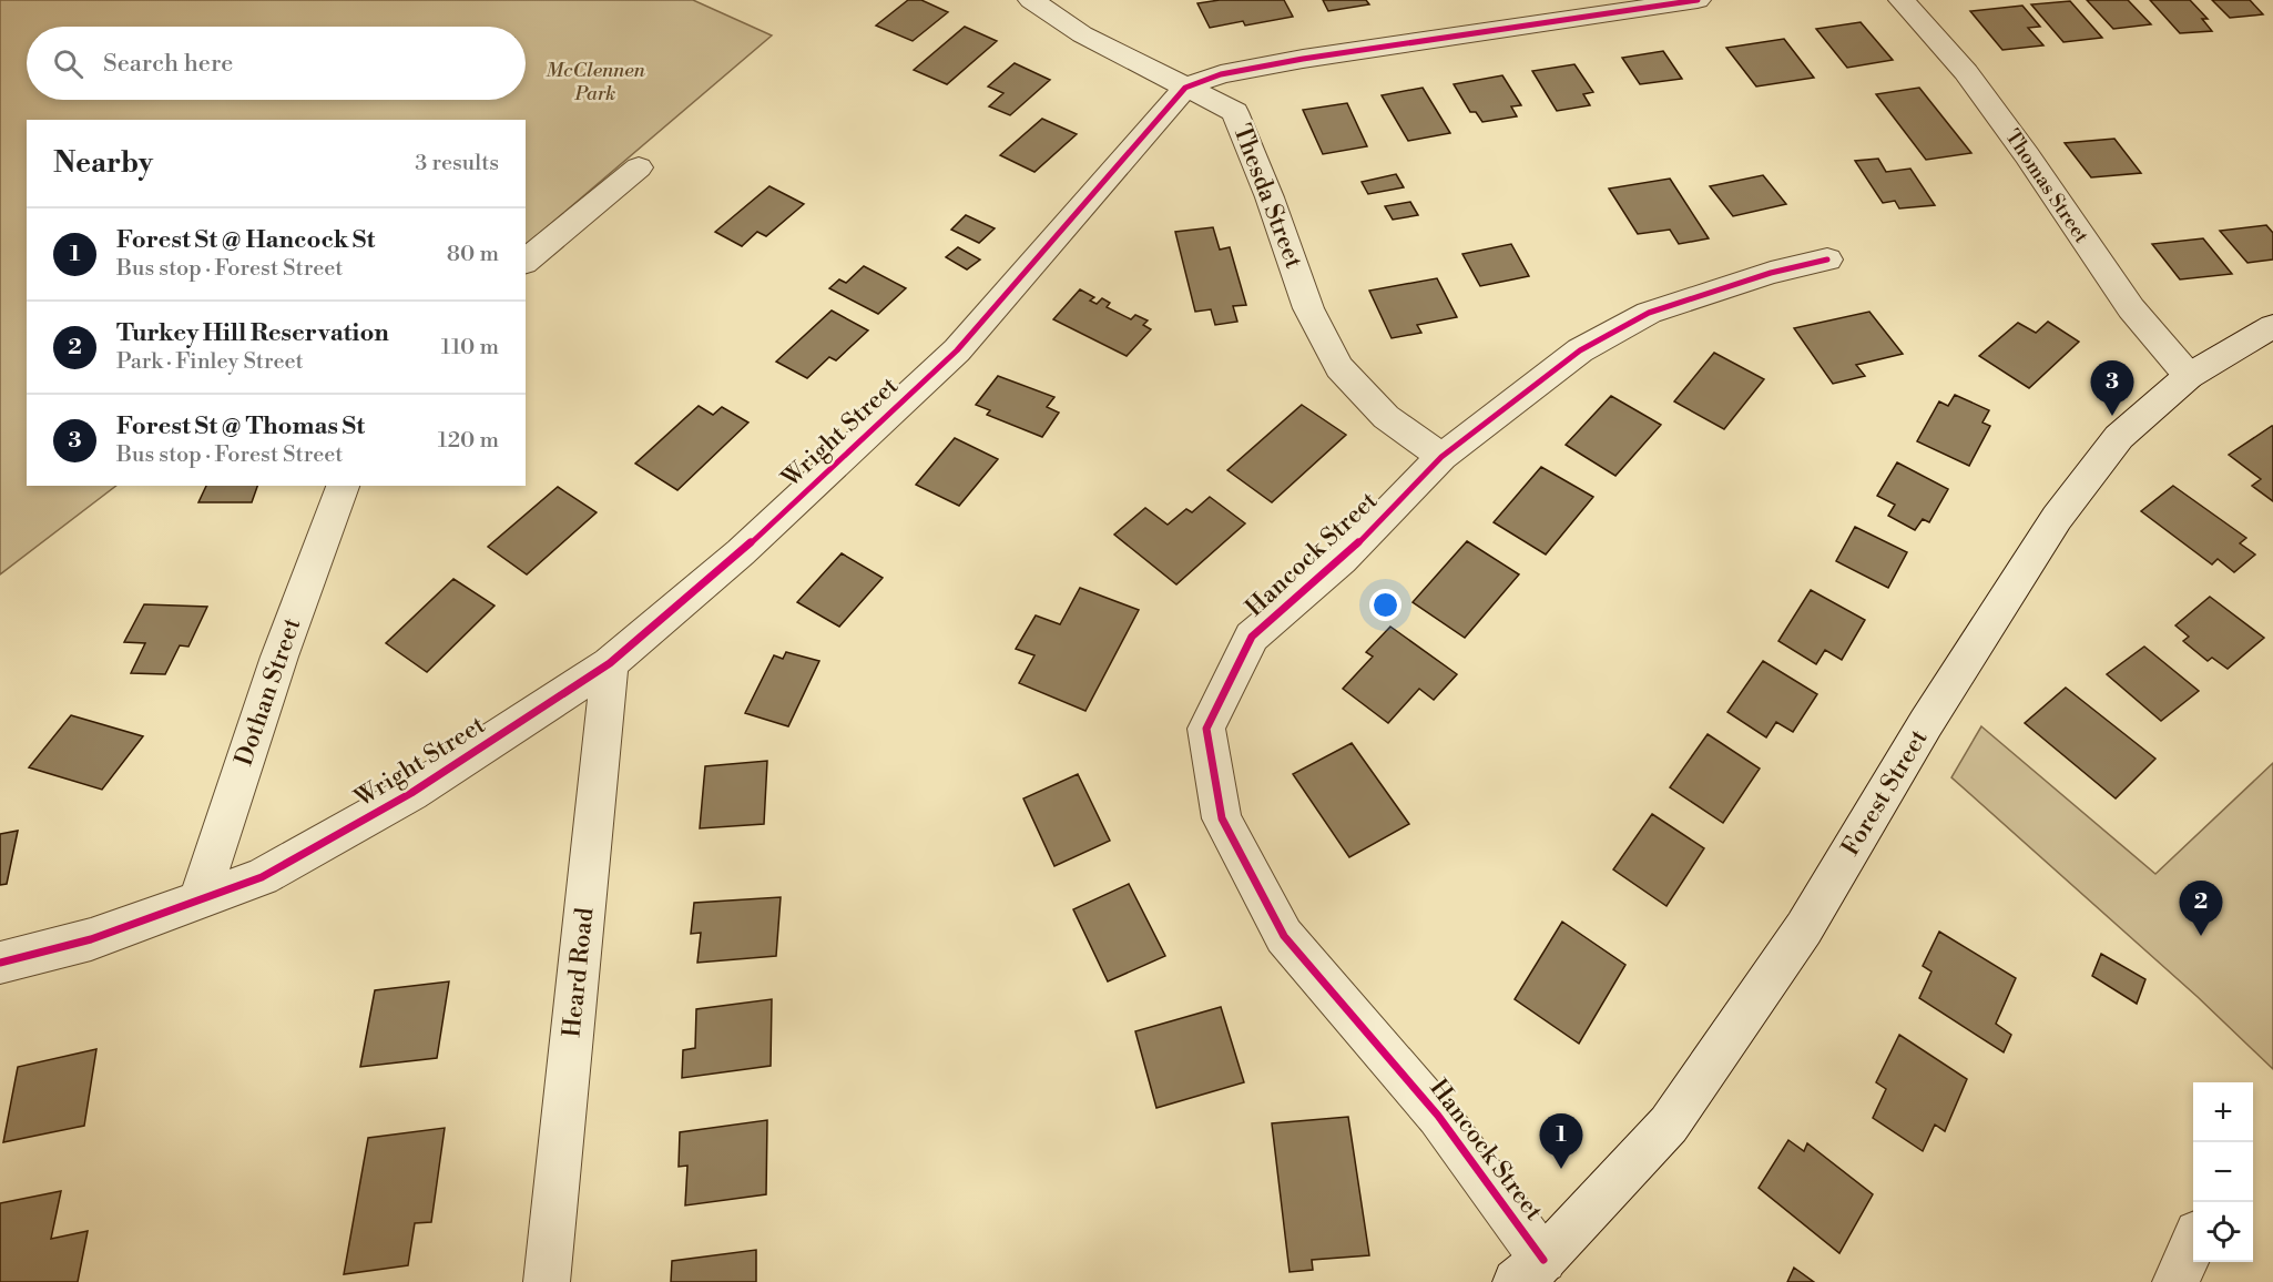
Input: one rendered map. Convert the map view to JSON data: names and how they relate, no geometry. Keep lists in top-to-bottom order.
{
  "streets": {
    "street": [
      "Thomas Street",
      "Thesda Street",
      "Wright Street",
      "Hancock Street",
      "Dothan Street",
      "Forest Street",
      "Heard Road"
    ]
  },
  "crossings": [
    ["Thomas Street", "Forest Street"],
    ["Thesda Street", "Wright Street"],
    ["Thesda Street", "Hancock Street"],
    ["Wright Street", "Dothan Street"],
    ["Wright Street", "Heard Road"],
    ["Hancock Street", "Forest Street"]
  ],
  "parks": ["McClennen Park"],
  "page": {
    "search": "Search here",
    "heading": ["Nearby", "3 results"],
    "list": [
      {
        "mark": "1",
        "name": "Forest St @ Hancock St",
        "note": "Bus stop · Forest Street",
        "value": "80 m"
      },
      {
        "mark": "2",
        "name": "Turkey Hill Reservation",
        "note": "Park · Finley Street",
        "value": "110 m"
      },
      {
        "mark": "3",
        "name": "Forest St @ Thomas St",
        "note": "Bus stop · Forest Street",
        "value": "120 m"
      }
    ],
    "pins": ["3", "2", "1"],
    "map_buttons": ["+", "−"]
  }
}
